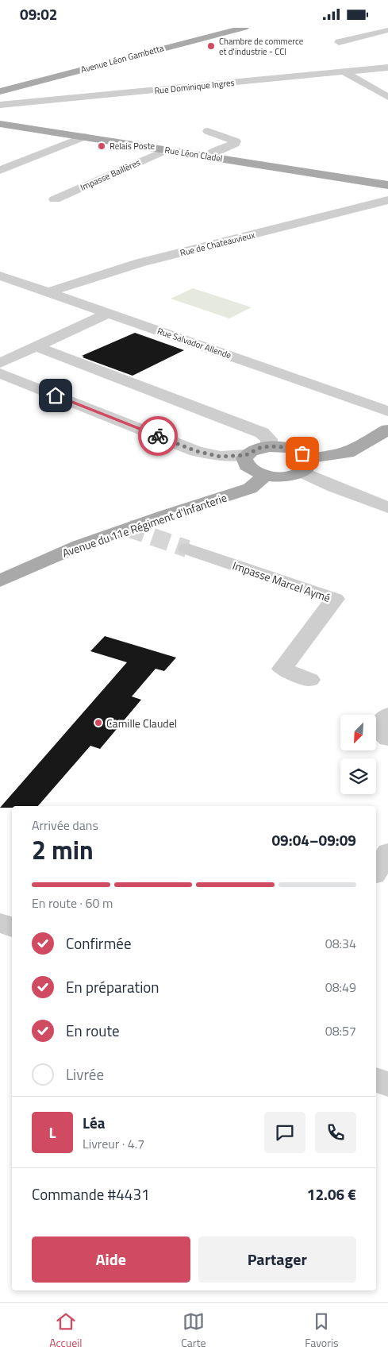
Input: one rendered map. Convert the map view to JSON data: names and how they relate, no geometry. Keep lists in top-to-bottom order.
{
  "streets": {
    "main road": ["Avenue Léon Gambetta", "Rue Léon Cladel", "Avenue du 11e Régiment d'Infanterie"],
    "street": [
      "Rue Dominique Ingres",
      "Impasse Baillères",
      "Rue de Chateauvieux",
      "Rue Salvador Allende",
      "Impasse Marcel Aymé"
    ]
  },
  "crossings": [
    ["Rue Léon Cladel", "Impasse Baillères"],
    ["Rue de Chateauvieux", "Rue Salvador Allende"]
  ],
  "places": ["Chambre de commerce et d'industrie - CCI", "Relais Poste", "Camille Claudel"],
  "north": "bottom left",
  "page": {
    "status": "09:02",
    "heading": ["2 min", "Arrivée dans", "09:04–09:09"],
    "panel": [
      "Léa",
      "Livreur · 4.7",
      "Commande #4431",
      "12.06 €"
    ],
    "bar": "En route · 60 m",
    "list": [
      ["Confirmée", "08:34"],
      ["En préparation", "08:49"],
      ["En route", "08:57"],
      "Livrée"
    ],
    "round": "L",
    "buttons": ["Aide", "Partager"],
    "tabs": ["Accueil", "Carte", "Favoris"]
  }
}
